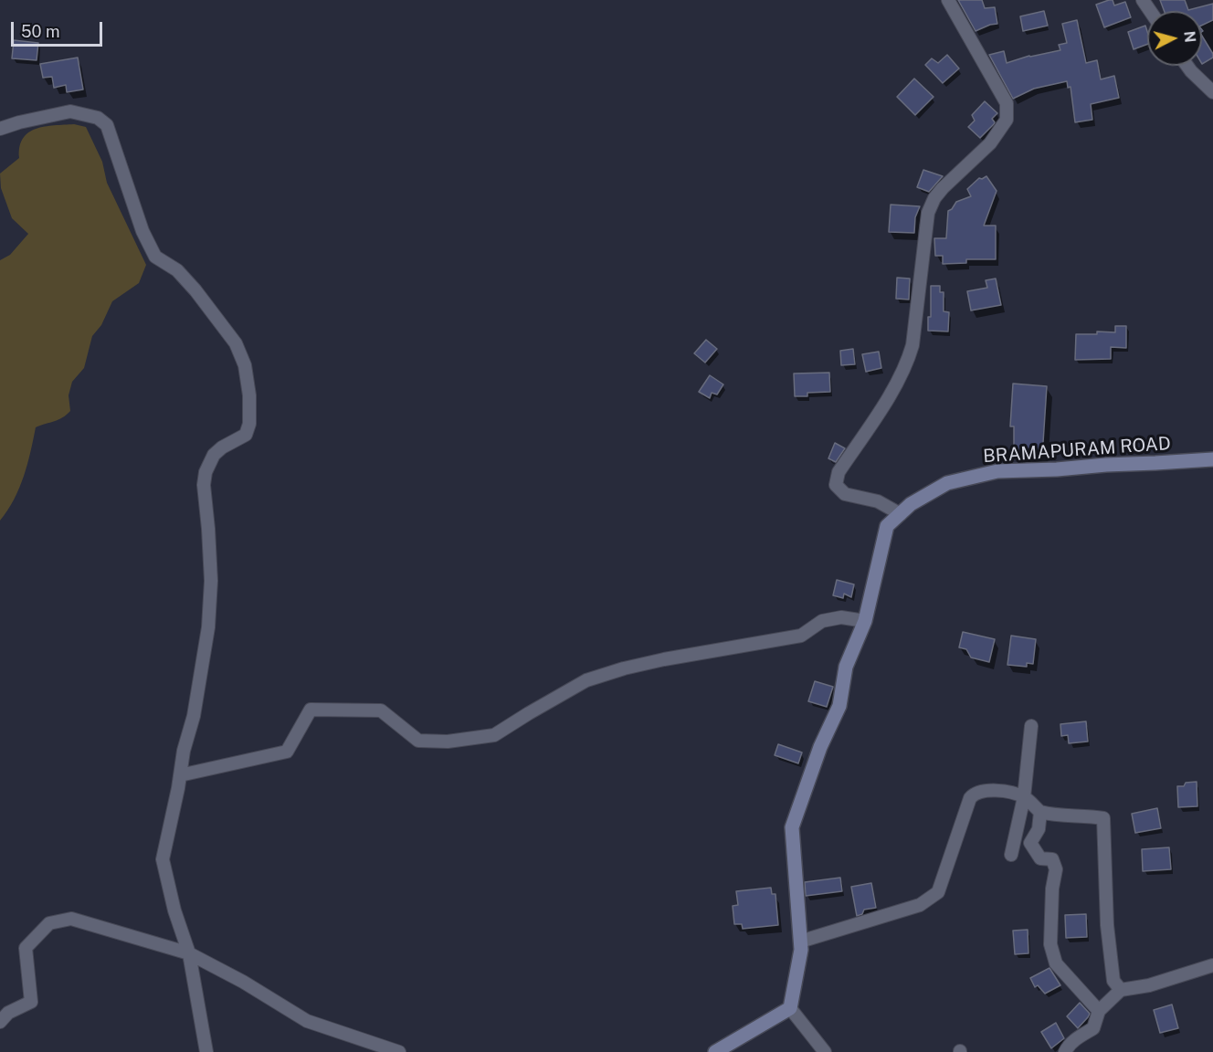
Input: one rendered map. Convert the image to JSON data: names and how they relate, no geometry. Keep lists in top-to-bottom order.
{
  "streets": {
    "street": ["BRAMAPURAM ROAD"]
  },
  "scale_bar": "50 m",
  "north": "right"
}
